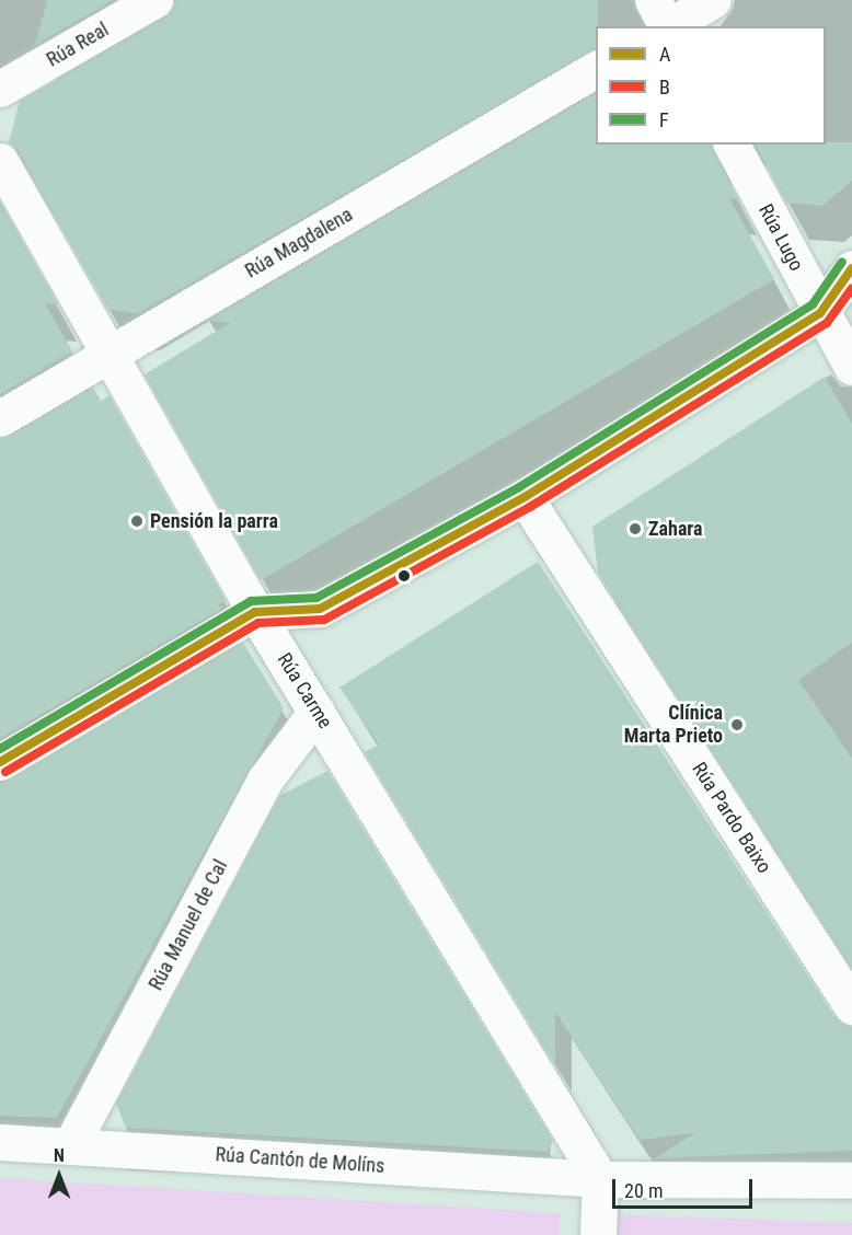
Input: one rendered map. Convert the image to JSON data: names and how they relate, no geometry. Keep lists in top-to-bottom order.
{
  "streets": {
    "street": [
      "Rúa Real",
      "Rúa Lugo",
      "Rúa Magdalena",
      "Rúa Carme",
      "Rúa Pardo Baixo",
      "Rúa Manuel de Cal",
      "Rúa Cantón de Molíns"
    ]
  },
  "crossings": [
    ["Rúa Magdalena", "Rúa Carme"],
    ["Rúa Carme", "Rúa Manuel de Cal"],
    ["Rúa Carme", "Rúa Cantón de Molíns"],
    ["Rúa Manuel de Cal", "Rúa Cantón de Molíns"]
  ],
  "places": ["Pensión la parra", "Zahara", "Clínica Marta Prieto"],
  "lines": ["transit line F", "transit line A", "transit line B"],
  "legend": ["A", "B", "F"],
  "scale_bar": "20 m",
  "north": "top"
}
